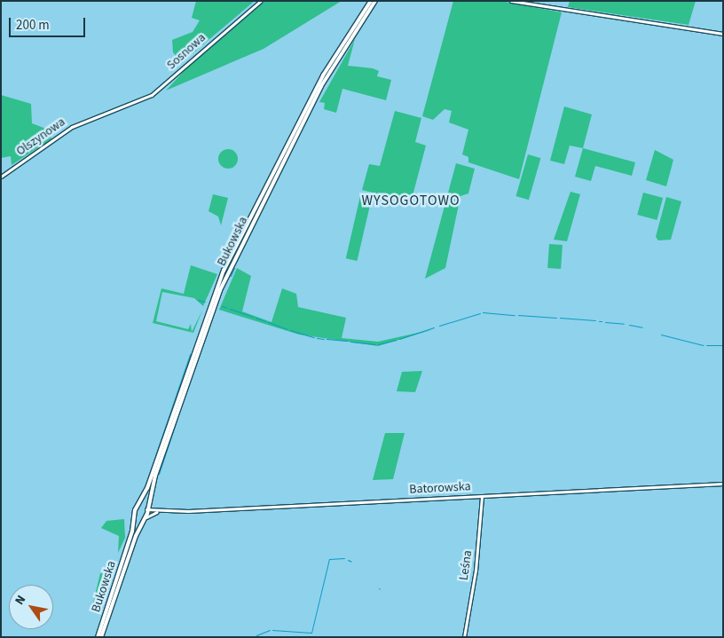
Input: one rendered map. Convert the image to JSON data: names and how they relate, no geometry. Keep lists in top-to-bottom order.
{
  "streets": {
    "main road": ["Bukowska"],
    "street": [
      "Sosnowa",
      "Olszynowa",
      "Batorowska",
      "Leśna"
    ]
  },
  "crossings": [
    ["Sosnowa", "Olszynowa"],
    ["Bukowska", "Batorowska"],
    ["Batorowska", "Leśna"]
  ],
  "districts": ["WYSOGOTOWO"],
  "scale_bar": "200 m",
  "north": "top left"
}
